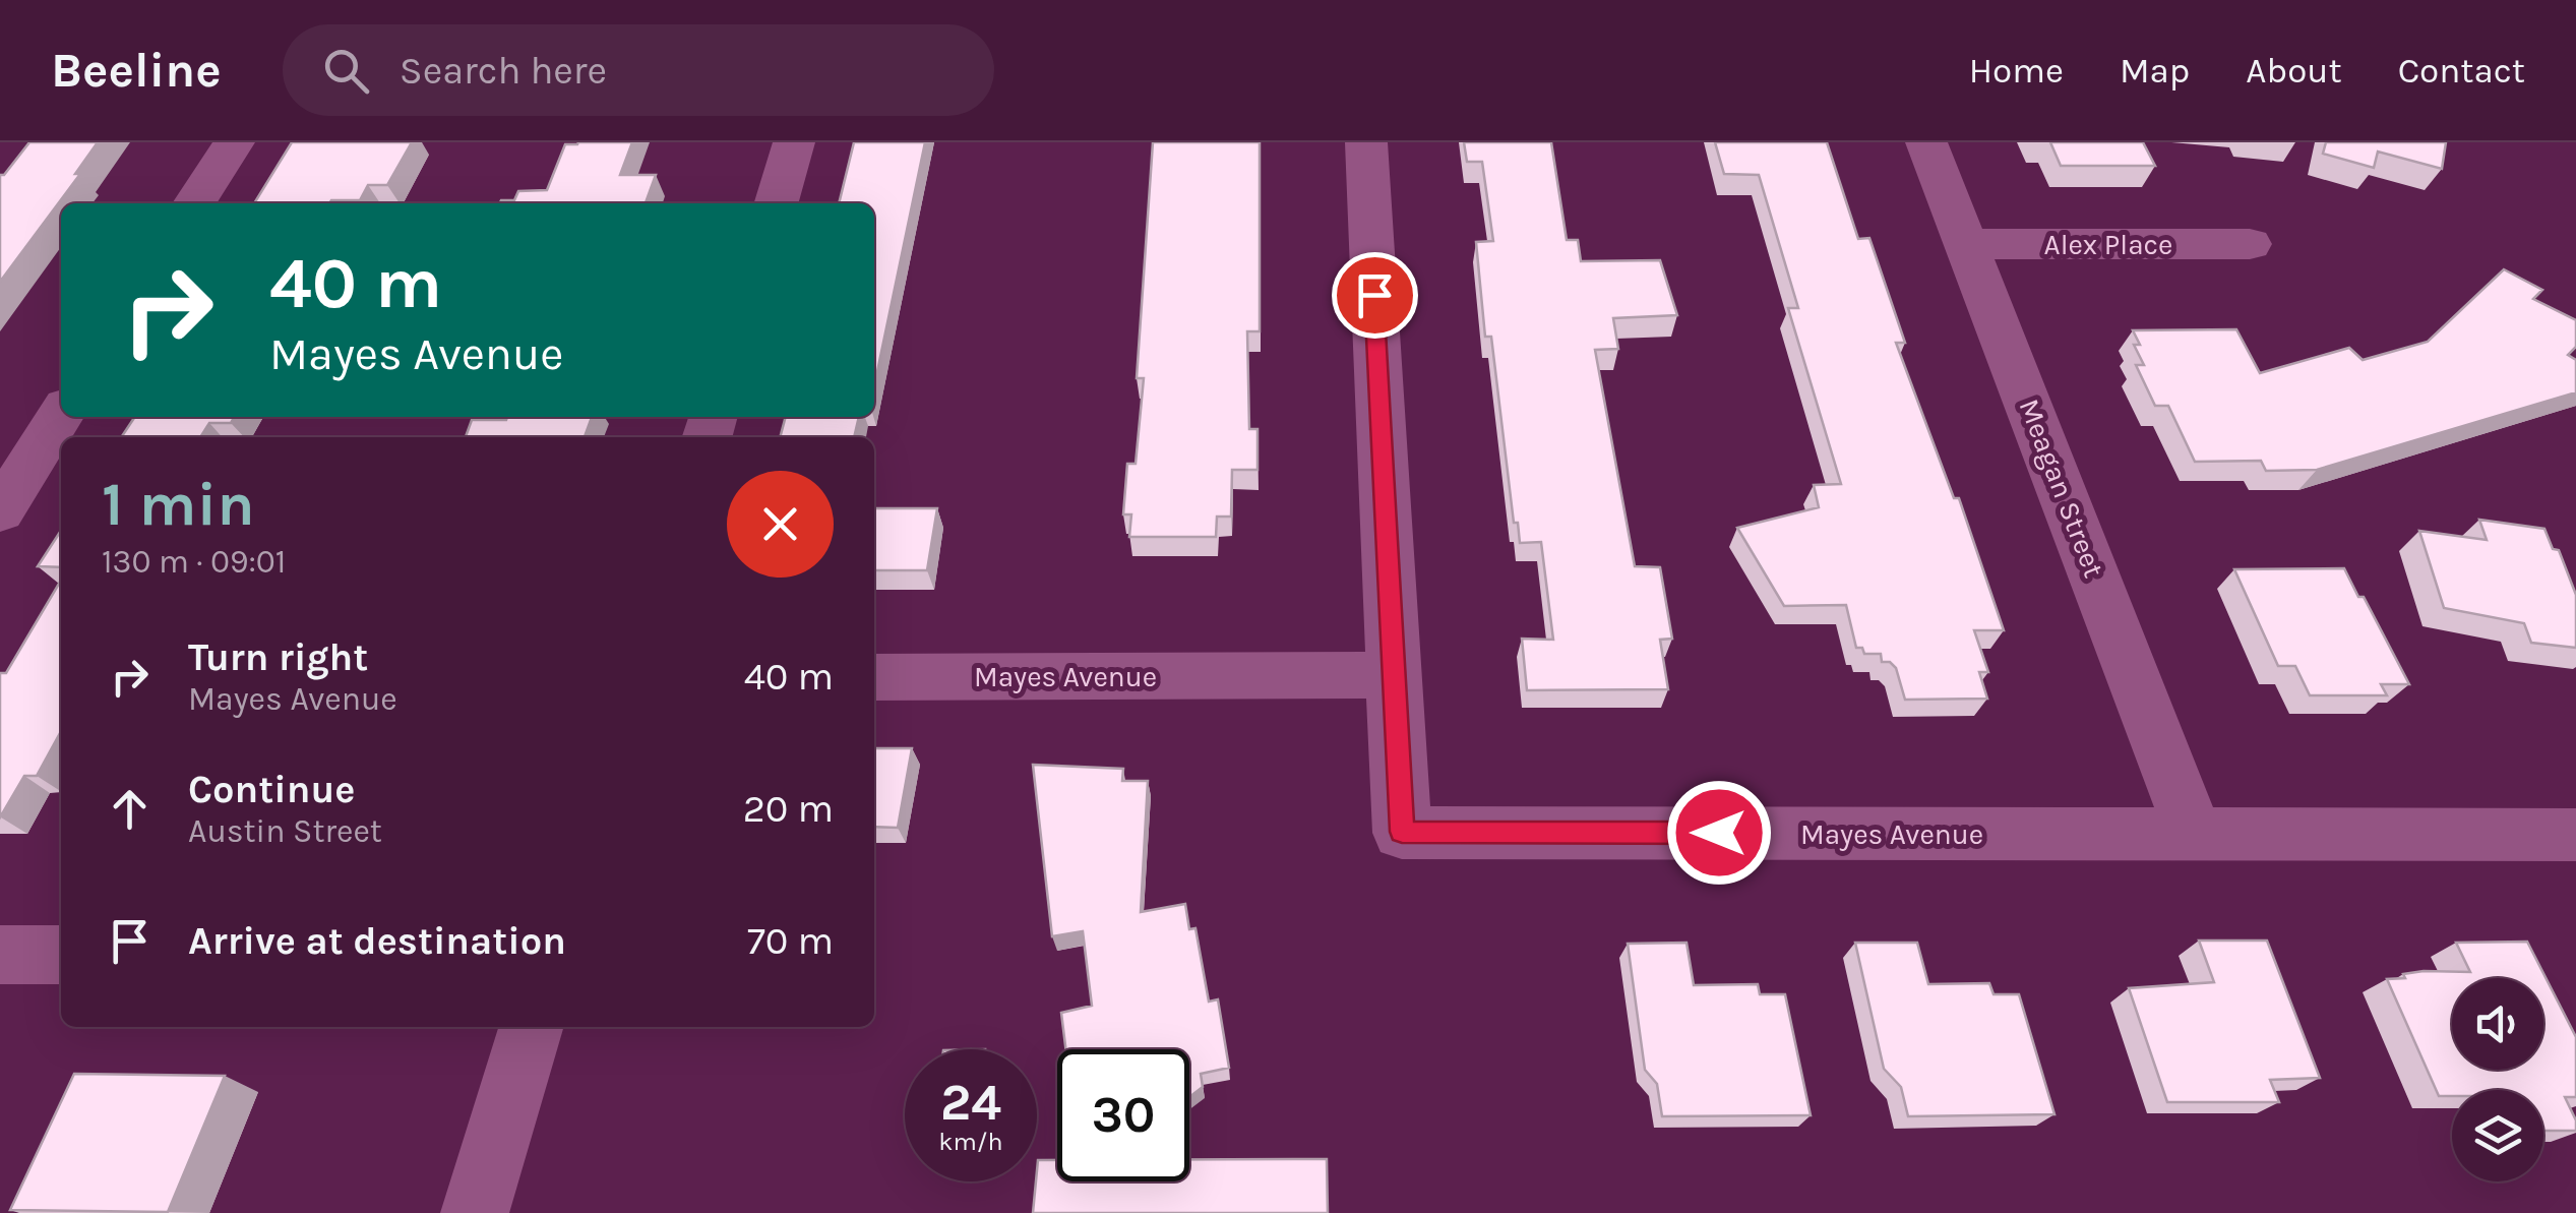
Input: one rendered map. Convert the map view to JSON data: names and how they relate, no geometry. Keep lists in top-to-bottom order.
{
  "streets": {
    "street": ["Alex Place", "Meagan Street", "Mayes Avenue"]
  },
  "crossings": [
    ["Alex Place", "Meagan Street"],
    ["Meagan Street", "Mayes Avenue"]
  ],
  "page": {
    "header": "Beeline",
    "search": "Search here",
    "nav": [
      "Home",
      "Map",
      "About",
      "Contact"
    ],
    "turn": ["40 m", "Mayes Avenue"],
    "heading": ["1 min", "130 m · 09:01"],
    "list": [
      {
        "name": "Turn right",
        "note": "Mayes Avenue",
        "value": "40 m"
      },
      {
        "name": "Continue",
        "note": "Austin Street",
        "value": "20 m"
      },
      {
        "name": "Arrive at destination",
        "value": "70 m"
      }
    ],
    "speed": "24 km/h",
    "limit": "30"
  }
}
